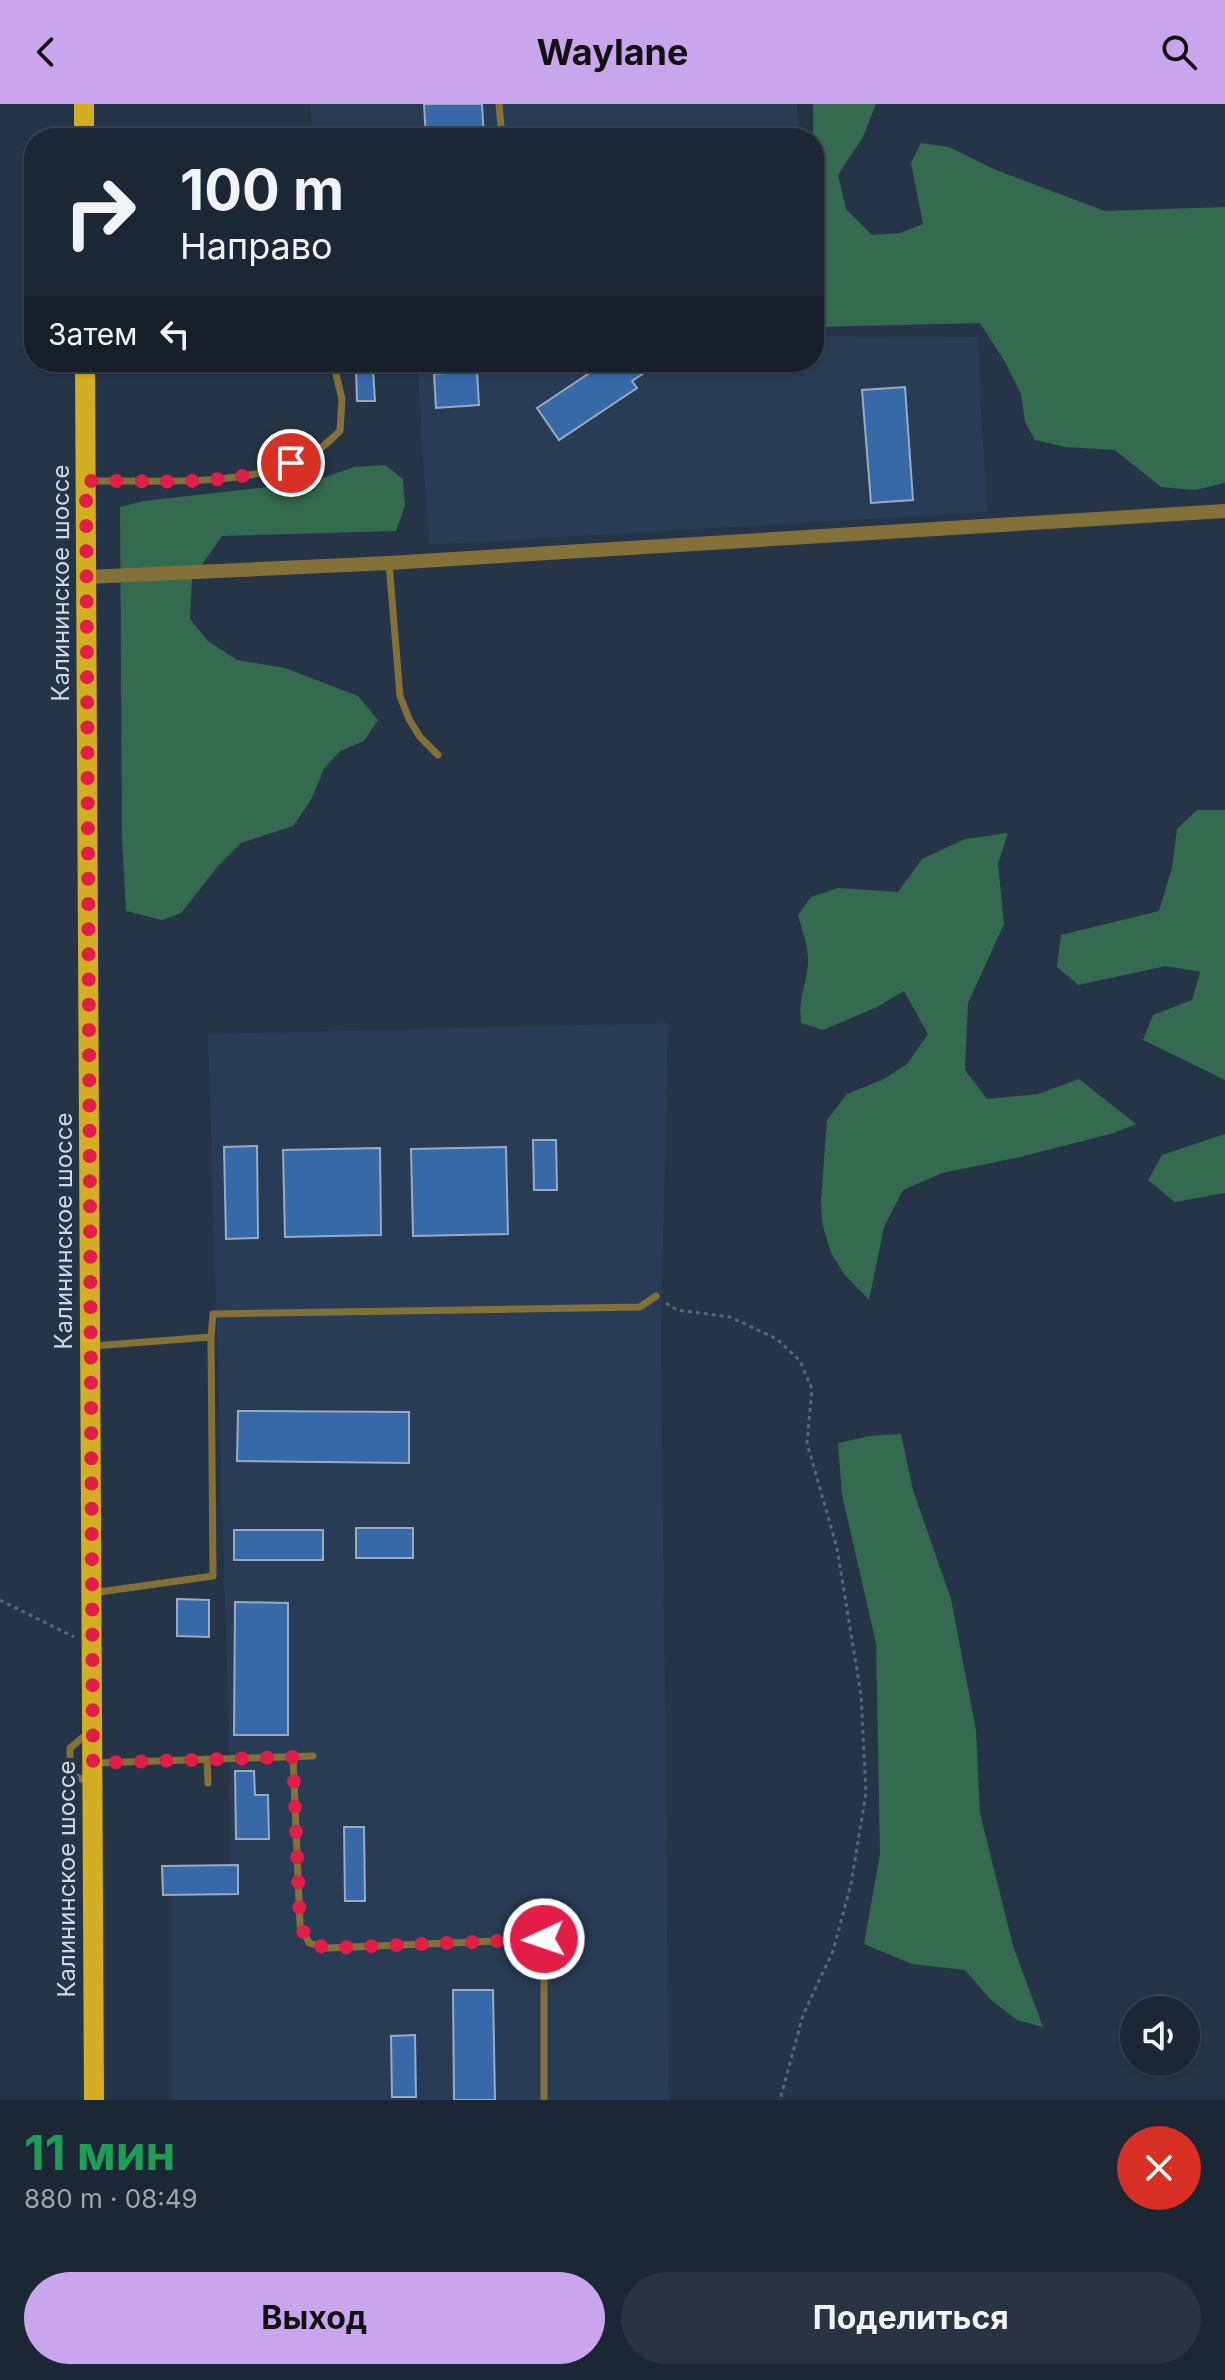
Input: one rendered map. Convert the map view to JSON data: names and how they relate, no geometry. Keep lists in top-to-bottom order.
{
  "streets": {
    "main road": ["Калининское шоссе"]
  },
  "page": {
    "header": "Waylane",
    "turn": ["100 m", "Направо"],
    "then": "Затем",
    "heading": ["11 мин", "880 m · 08:49"],
    "buttons": ["Выход", "Поделиться"]
  }
}
